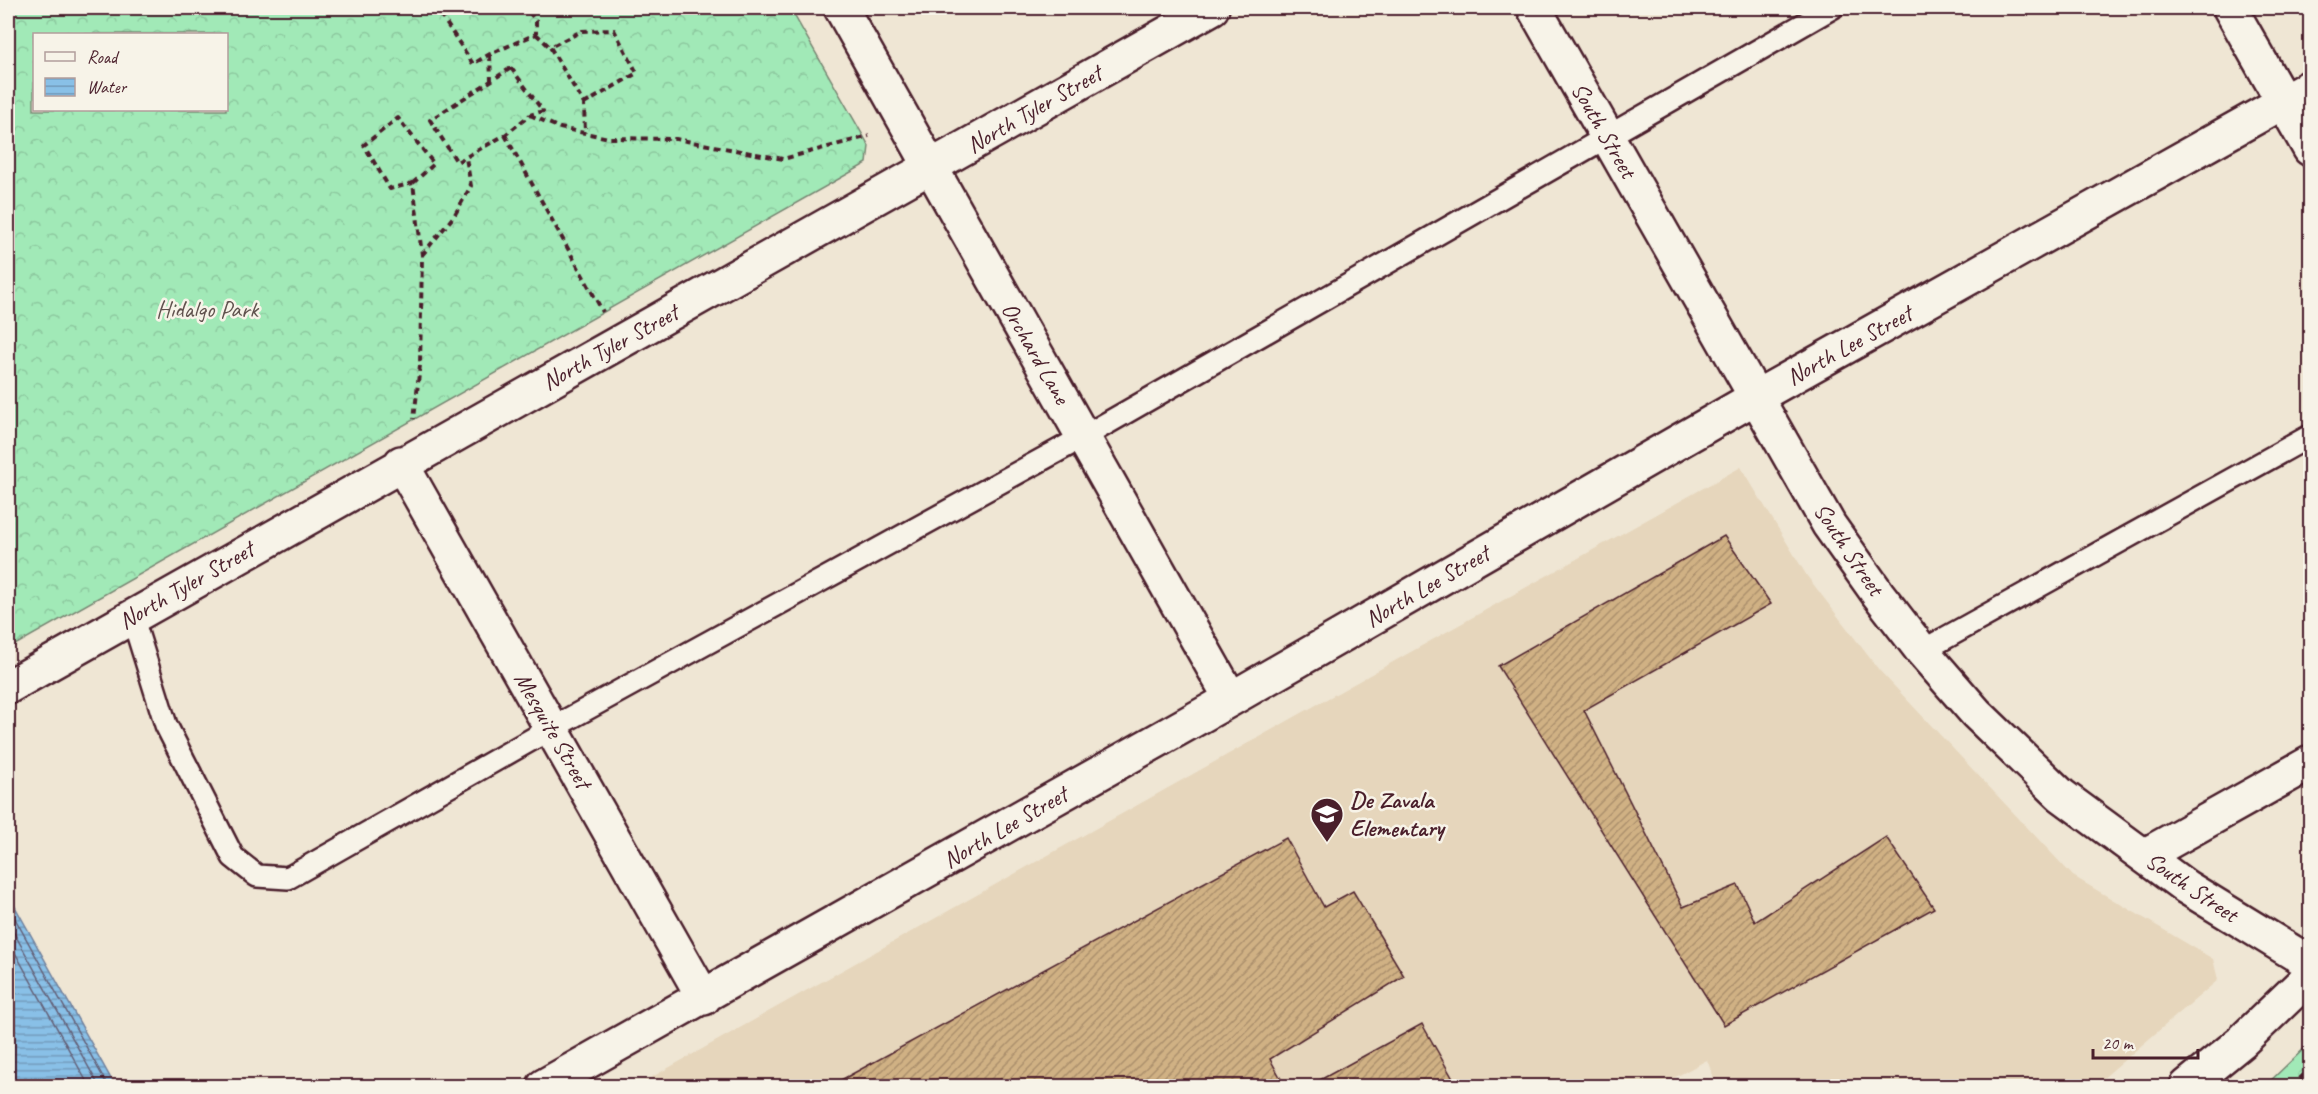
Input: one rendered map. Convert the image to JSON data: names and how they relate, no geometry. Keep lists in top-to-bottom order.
{
  "streets": {
    "street": [
      "North Tyler Street",
      "South Street",
      "North Lee Street",
      "Orchard Lane",
      "Mesquite Street"
    ]
  },
  "crossings": [
    ["North Tyler Street", "Orchard Lane"],
    ["North Tyler Street", "Mesquite Street"],
    ["South Street", "North Lee Street"],
    ["North Lee Street", "Orchard Lane"],
    ["North Lee Street", "Mesquite Street"]
  ],
  "parks": ["Hidalgo Park"],
  "places": {
    "school or university": ["De Zavala Elementary"]
  },
  "legend": ["Road", "Water"],
  "scale_bar": "20 m"
}
